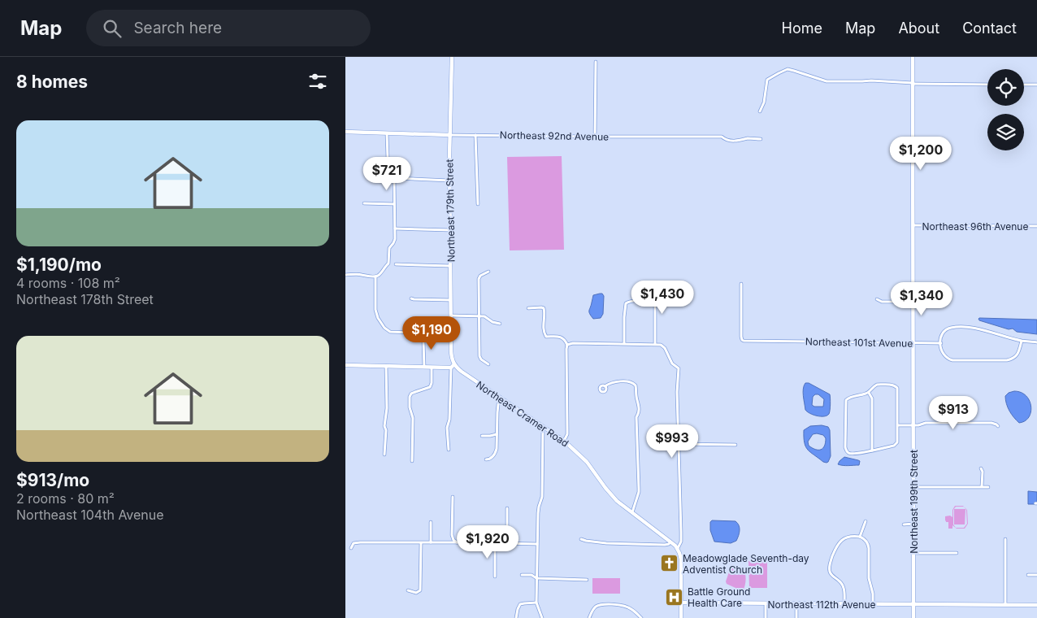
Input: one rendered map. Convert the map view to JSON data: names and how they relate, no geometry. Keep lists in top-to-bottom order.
{
  "streets": {
    "street": [
      "Northeast 92nd Avenue",
      "Northeast 179th Street",
      "Northeast 96th Avenue",
      "Northeast 101st Avenue",
      "Northeast Cramer Road",
      "Northeast 199th Street",
      "Northeast 112th Avenue"
    ]
  },
  "crossings": [
    ["Northeast 92nd Avenue", "Northeast 179th Street"],
    ["Northeast 179th Street", "Northeast Cramer Road"],
    ["Northeast 96th Avenue", "Northeast 199th Street"],
    ["Northeast 101st Avenue", "Northeast 199th Street"],
    ["Northeast 199th Street", "Northeast 112th Avenue"]
  ],
  "places": {
    "church": ["Meadowglade Seventh-day Adventist Church"],
    "hospital": ["Battle Ground Health Care"]
  },
  "page": {
    "header": "Map",
    "search": "Search here",
    "nav": [
      "Home",
      "Map",
      "About",
      "Contact"
    ],
    "heading": "8 homes",
    "list": [
      {
        "name": "$1,190/mo",
        "note": "4 rooms · 108 m² · Northeast 178th Street"
      },
      {
        "name": "$913/mo",
        "note": "2 rooms · 80 m² · Northeast 104th Avenue"
      }
    ],
    "price": [
      "$1,200",
      "$721",
      "$1,430",
      "$1,340",
      "$1,190",
      "$913",
      "$993",
      "$1,920"
    ]
  }
}
